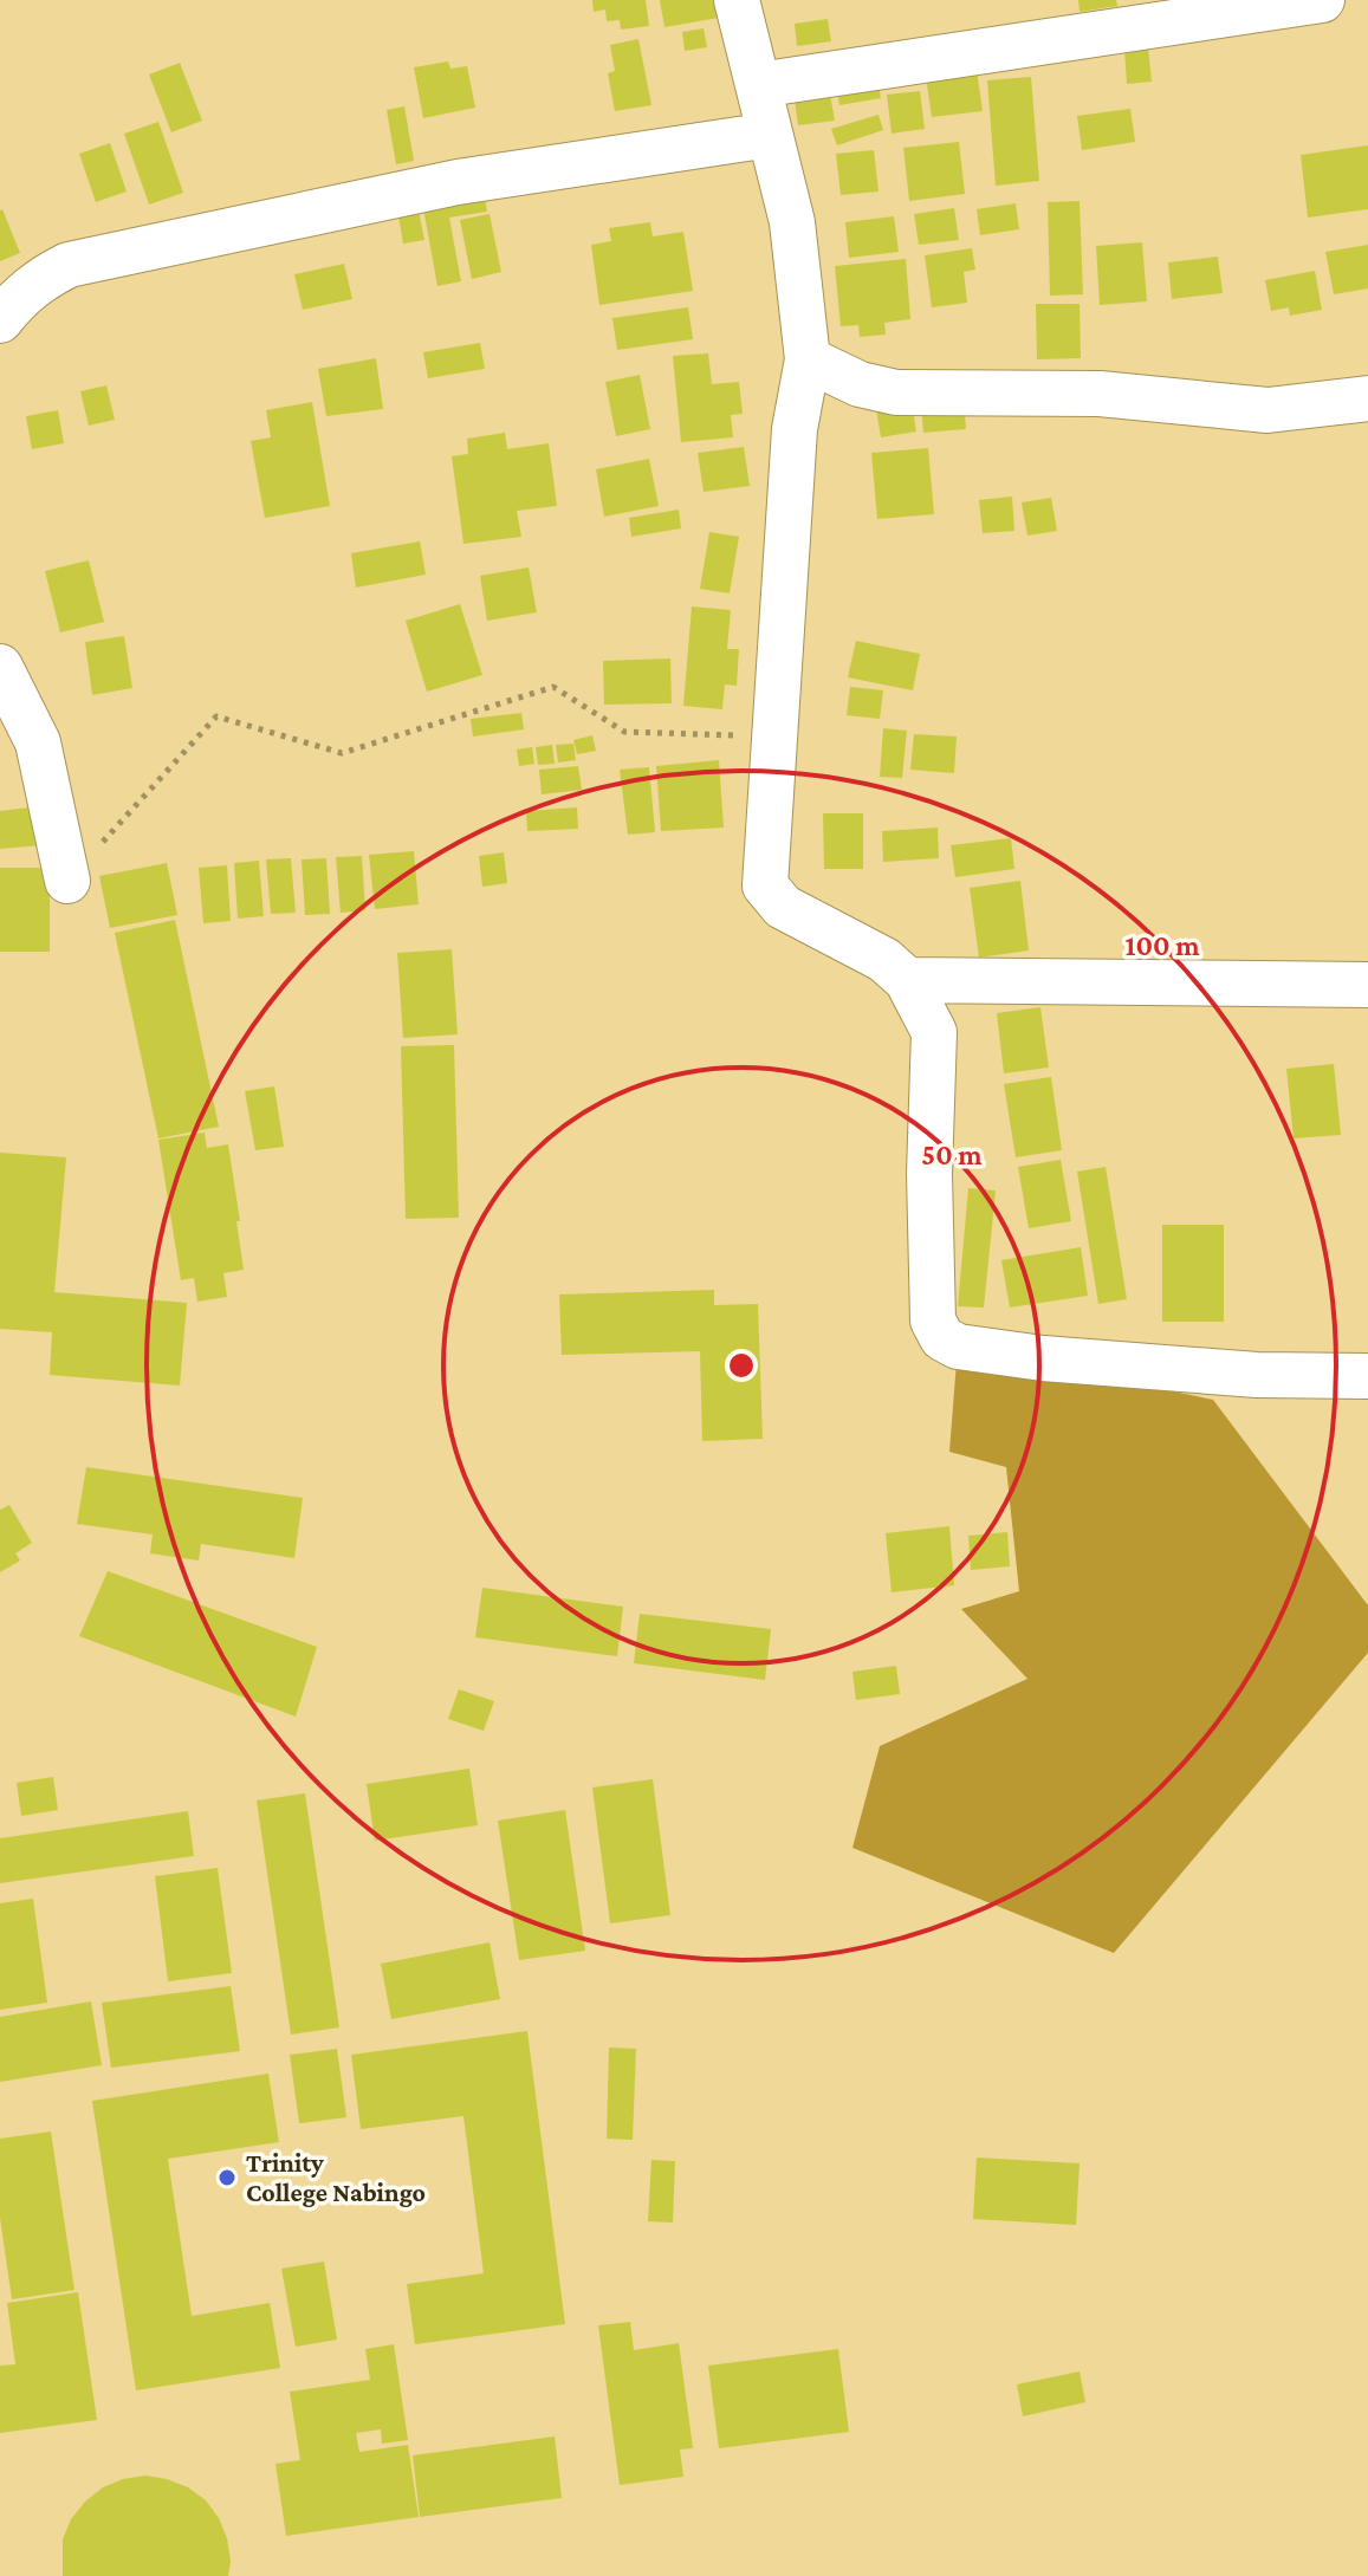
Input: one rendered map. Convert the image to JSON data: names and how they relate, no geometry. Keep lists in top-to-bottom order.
{
  "places": ["Trinity College Nabingo"],
  "rings": ["100 m", "50 m"]
}
